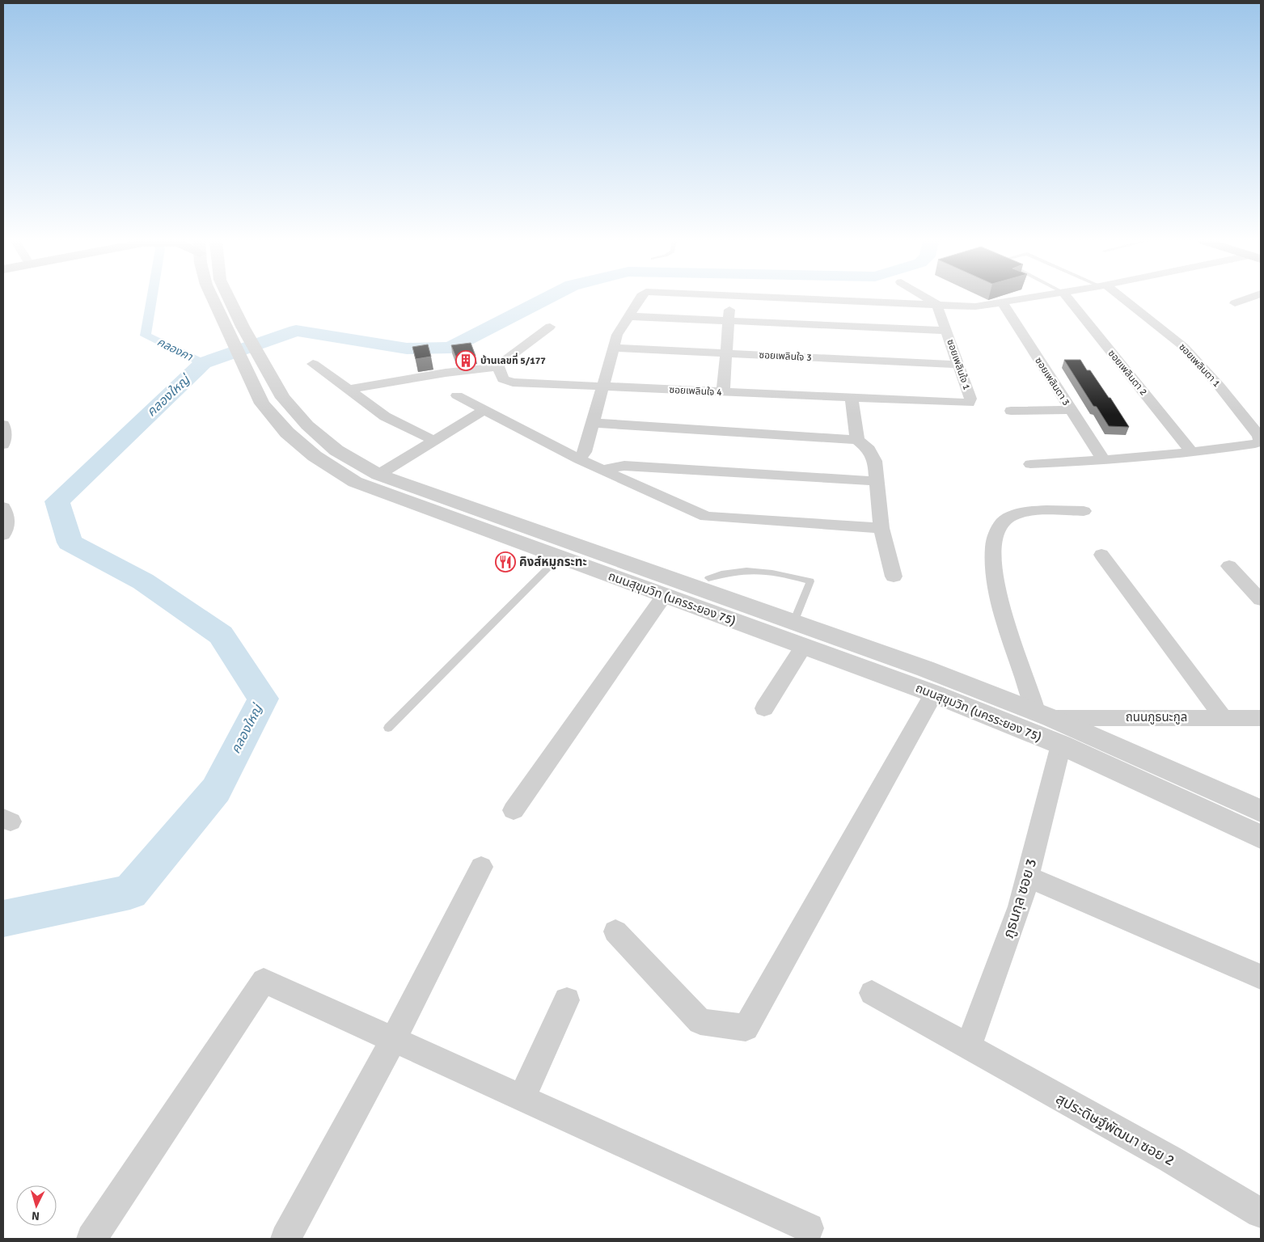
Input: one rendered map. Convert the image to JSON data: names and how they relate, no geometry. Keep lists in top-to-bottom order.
{
  "streets": {
    "street": [
      "ซอยเพลินใจ 3",
      "ซอยเพลินใจ 1",
      "ซอยเพลินตา 1",
      "ซอยเพลินตา 2",
      "ซอยเพลินตา 3",
      "ซอยเพลินใจ 4",
      "ถนนสุขุมวิท (นครระยอง 75)",
      "ถนนภูธนะกูล",
      "ภูธนกุล ซอย 3",
      "สุประดิษฐ์พัฒนา ซอย 2"
    ]
  },
  "crossings": [
    ["ซอยเพลินใจ 3", "ซอยเพลินใจ 1"],
    ["ซอยเพลินใจ 1", "ซอยเพลินใจ 4"],
    ["ซอยเพลินตา 1", "ซอยเพลินตา 2"],
    ["ถนนสุขุมวิท (นครระยอง 75)", "ถนนภูธนะกูล"],
    ["ถนนสุขุมวิท (นครระยอง 75)", "ภูธนกุล ซอย 3"],
    ["ภูธนกุล ซอย 3", "สุประดิษฐ์พัฒนา ซอย 2"]
  ],
  "water": ["คลองคา", "คลองใหญ่"],
  "places": {
    "building": ["บ้านเลขที่ 5/177"],
    "restaurant": ["คิงส์หมูกระทะ"]
  },
  "north": "bottom"
}
